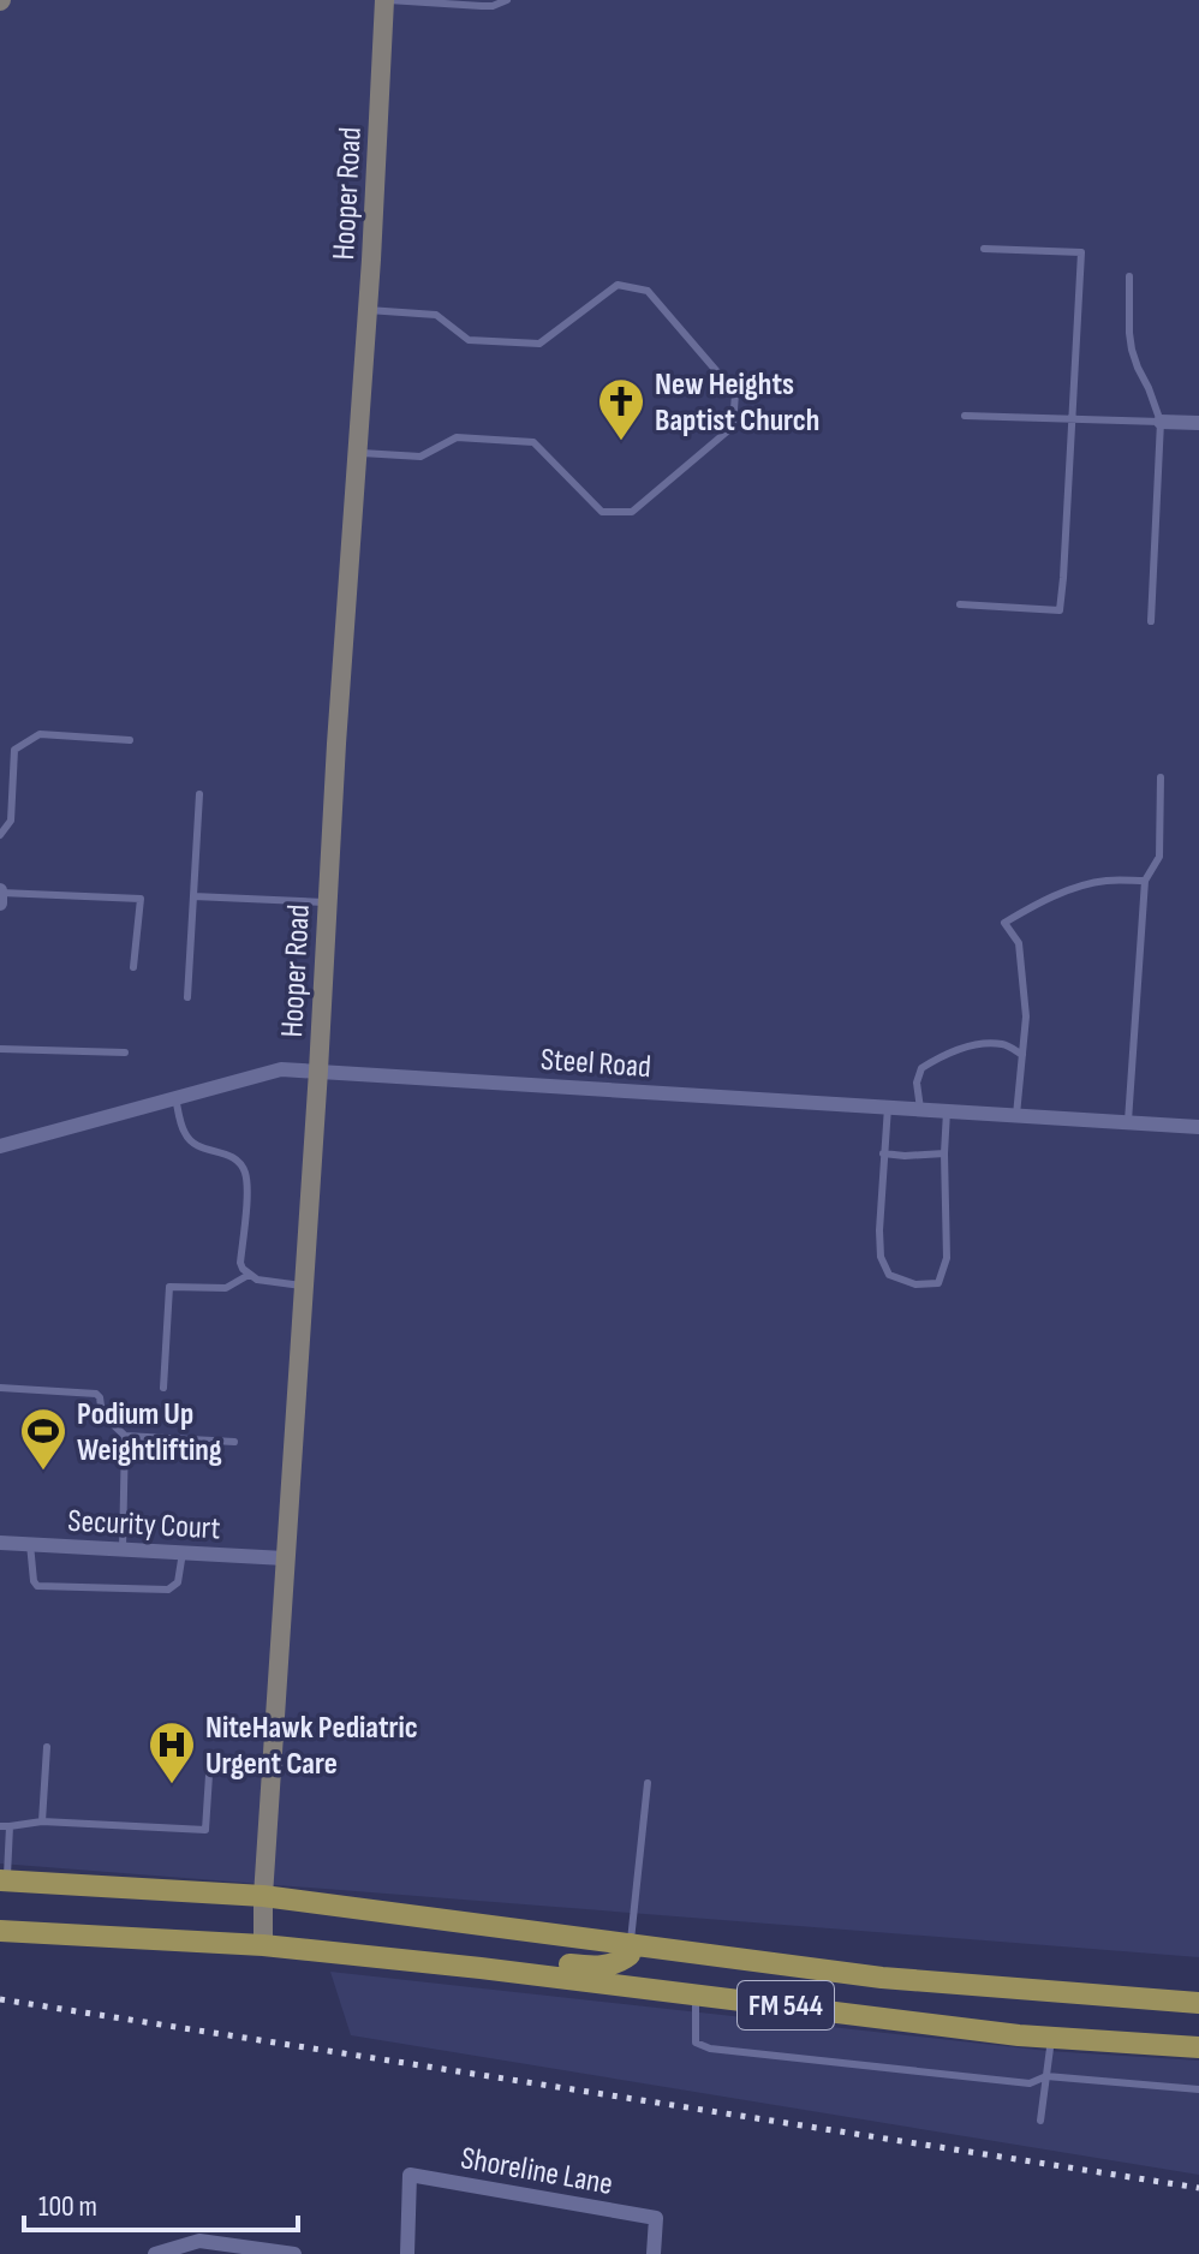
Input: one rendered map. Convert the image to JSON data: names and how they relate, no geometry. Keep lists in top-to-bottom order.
{
  "streets": {
    "main road": ["FM 544"],
    "street": [
      "Hooper Road",
      "Steel Road",
      "Security Court",
      "Shoreline Lane"
    ]
  },
  "crossings": [
    ["Hooper Road", "Steel Road"],
    ["Hooper Road", "Security Court"],
    ["Hooper Road", "FM 544"]
  ],
  "places": {
    "church": ["New Heights Baptist Church"],
    "sports": ["Podium Up Weightlifting"],
    "hospital": ["NiteHawk Pediatric Urgent Care"]
  },
  "scale_bar": "100 m"
}
